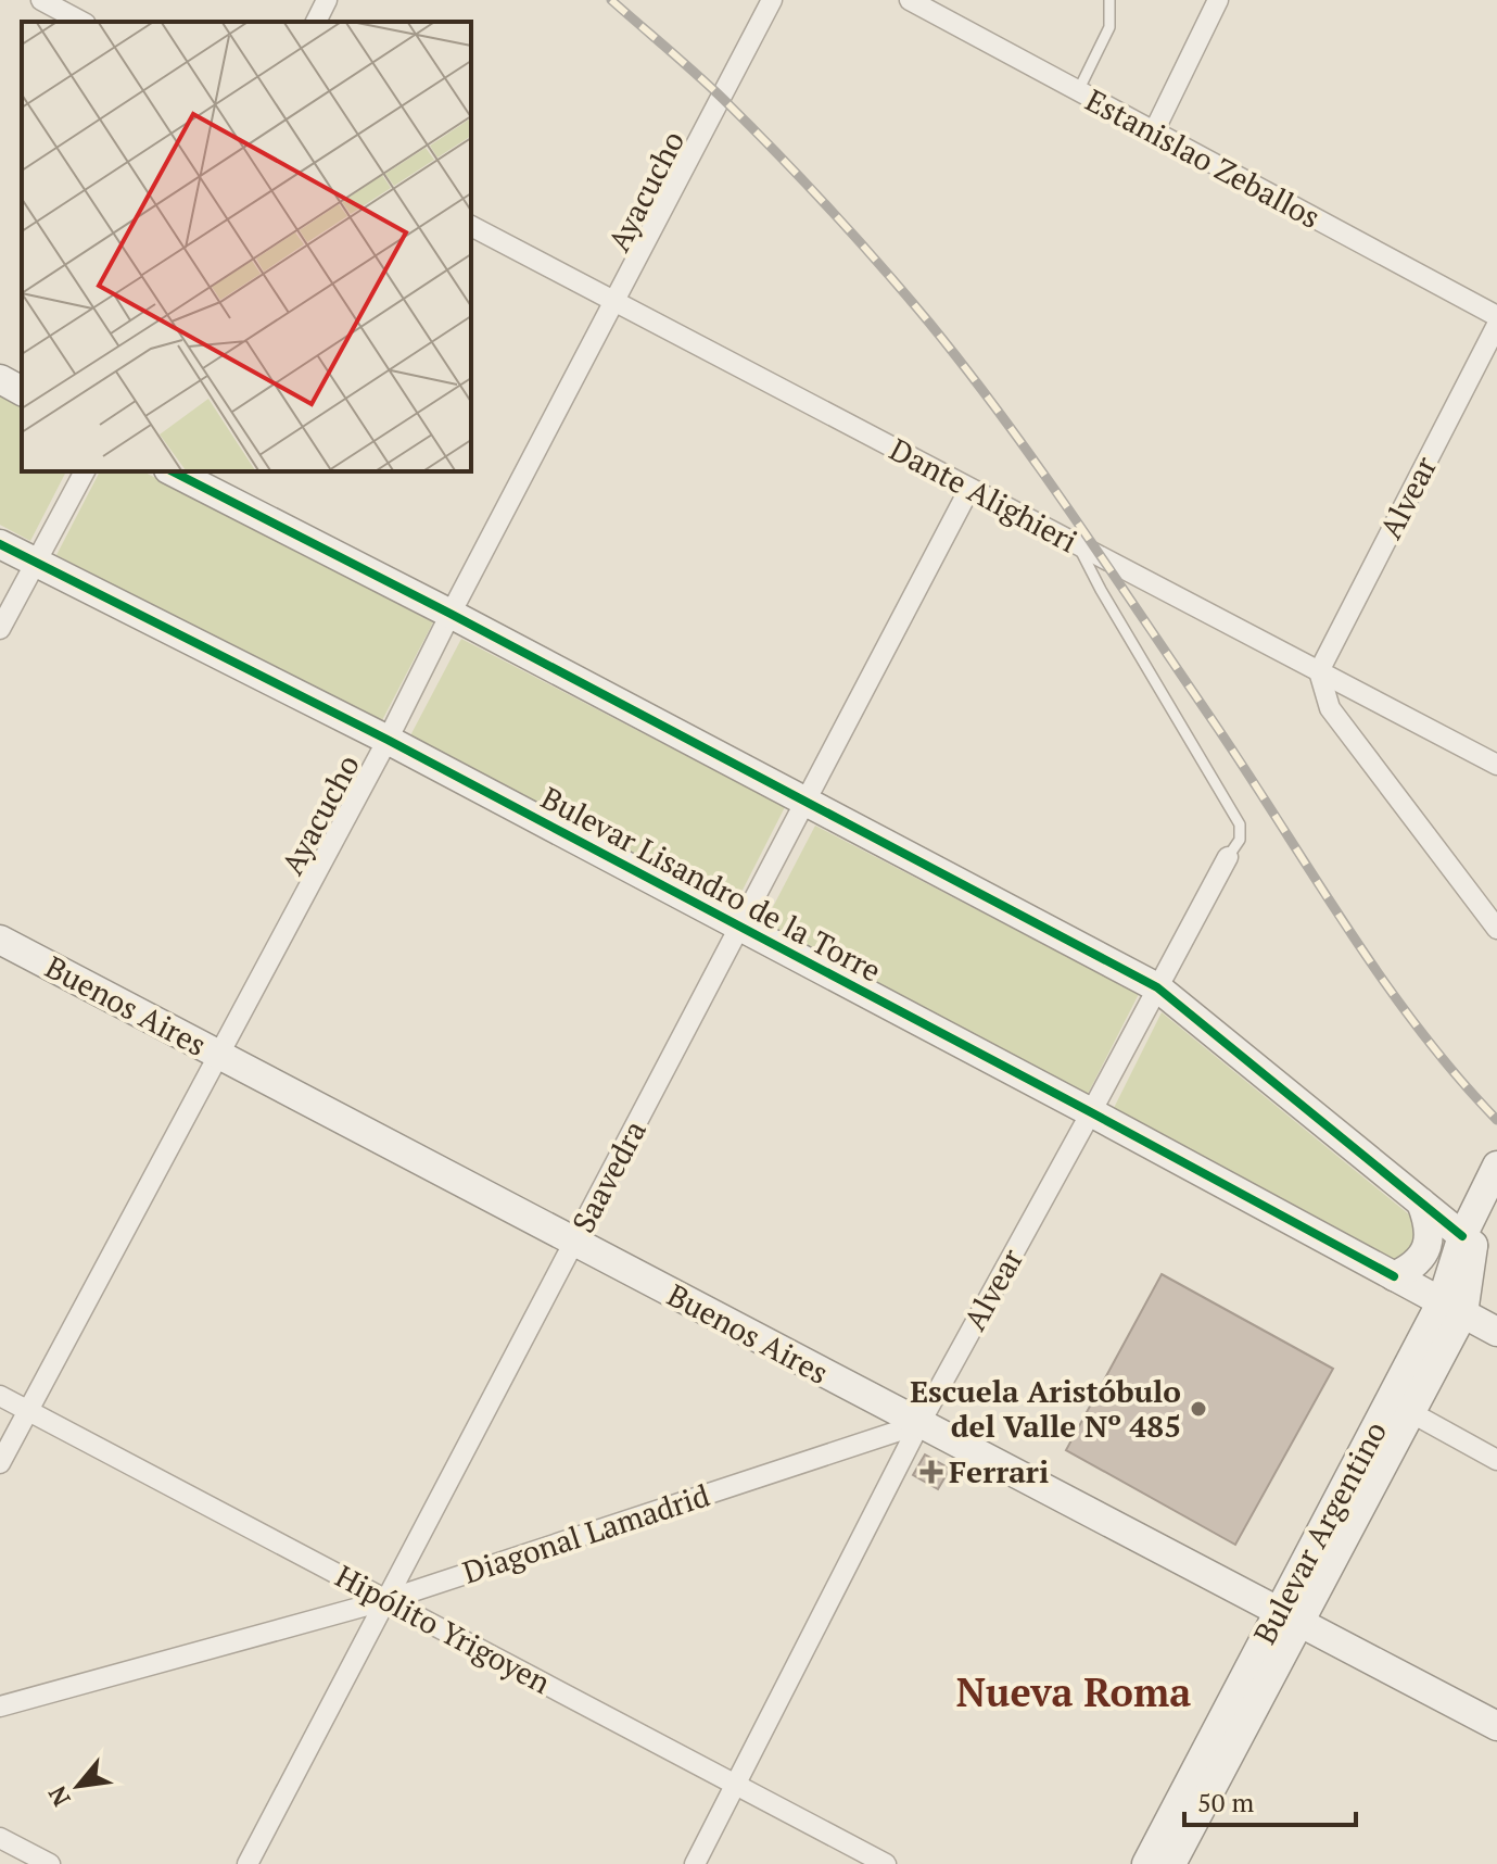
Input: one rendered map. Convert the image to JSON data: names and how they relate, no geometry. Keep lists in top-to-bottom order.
{
  "streets": {
    "main road": ["Bulevar Lisandro de la Torre", "Buenos Aires", "Bulevar Argentino"],
    "street": [
      "Estanislao Zeballos",
      "Ayacucho",
      "Dante Alighieri",
      "Alvear",
      "Saavedra",
      "Diagonal Lamadrid",
      "Hipólito Yrigoyen"
    ]
  },
  "crossings": [
    ["Ayacucho", "Dante Alighieri"],
    ["Ayacucho", "Bulevar Lisandro de la Torre"],
    ["Ayacucho", "Buenos Aires"],
    ["Ayacucho", "Hipólito Yrigoyen"],
    ["Dante Alighieri", "Alvear"],
    ["Dante Alighieri", "Saavedra"],
    ["Alvear", "Bulevar Lisandro de la Torre"],
    ["Alvear", "Buenos Aires"],
    ["Alvear", "Diagonal Lamadrid"],
    ["Alvear", "Hipólito Yrigoyen"],
    ["Bulevar Lisandro de la Torre", "Saavedra"],
    ["Bulevar Lisandro de la Torre", "Bulevar Argentino"],
    ["Buenos Aires", "Saavedra"],
    ["Buenos Aires", "Bulevar Argentino"],
    ["Buenos Aires", "Diagonal Lamadrid"],
    ["Saavedra", "Diagonal Lamadrid"],
    ["Saavedra", "Hipólito Yrigoyen"],
    ["Diagonal Lamadrid", "Hipólito Yrigoyen"]
  ],
  "districts": ["Nueva Roma"],
  "places": {
    "other": ["Escuela Aristóbulo del Valle Nº 485"],
    "health": ["Ferrari"]
  },
  "scale_bar": "50 m",
  "north": "bottom left"
}
